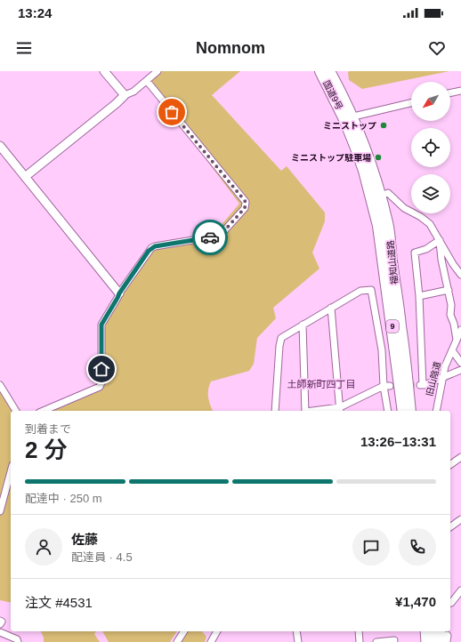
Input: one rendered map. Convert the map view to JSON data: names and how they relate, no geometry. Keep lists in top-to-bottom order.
{
  "streets": {
    "highway": ["国道9号", "福知山道路", "9"],
    "street": ["旧山陰道"]
  },
  "crossings": [
    ["国道9号", "福知山道路"],
    ["福知山道路", "9"]
  ],
  "districts": ["土師新町四丁目"],
  "places": ["ミニストップ", "ミニストップ駐車場"],
  "north": "bottom left",
  "page": {
    "status": "13:24",
    "header": "Nomnom",
    "heading": ["2 分", "到着まで", "13:26–13:31"],
    "panel": [
      "佐藤",
      "配達員 · 4.5",
      "注文 #4531",
      "¥1,470"
    ],
    "bar": "配達中 · 250 m"
  }
}
